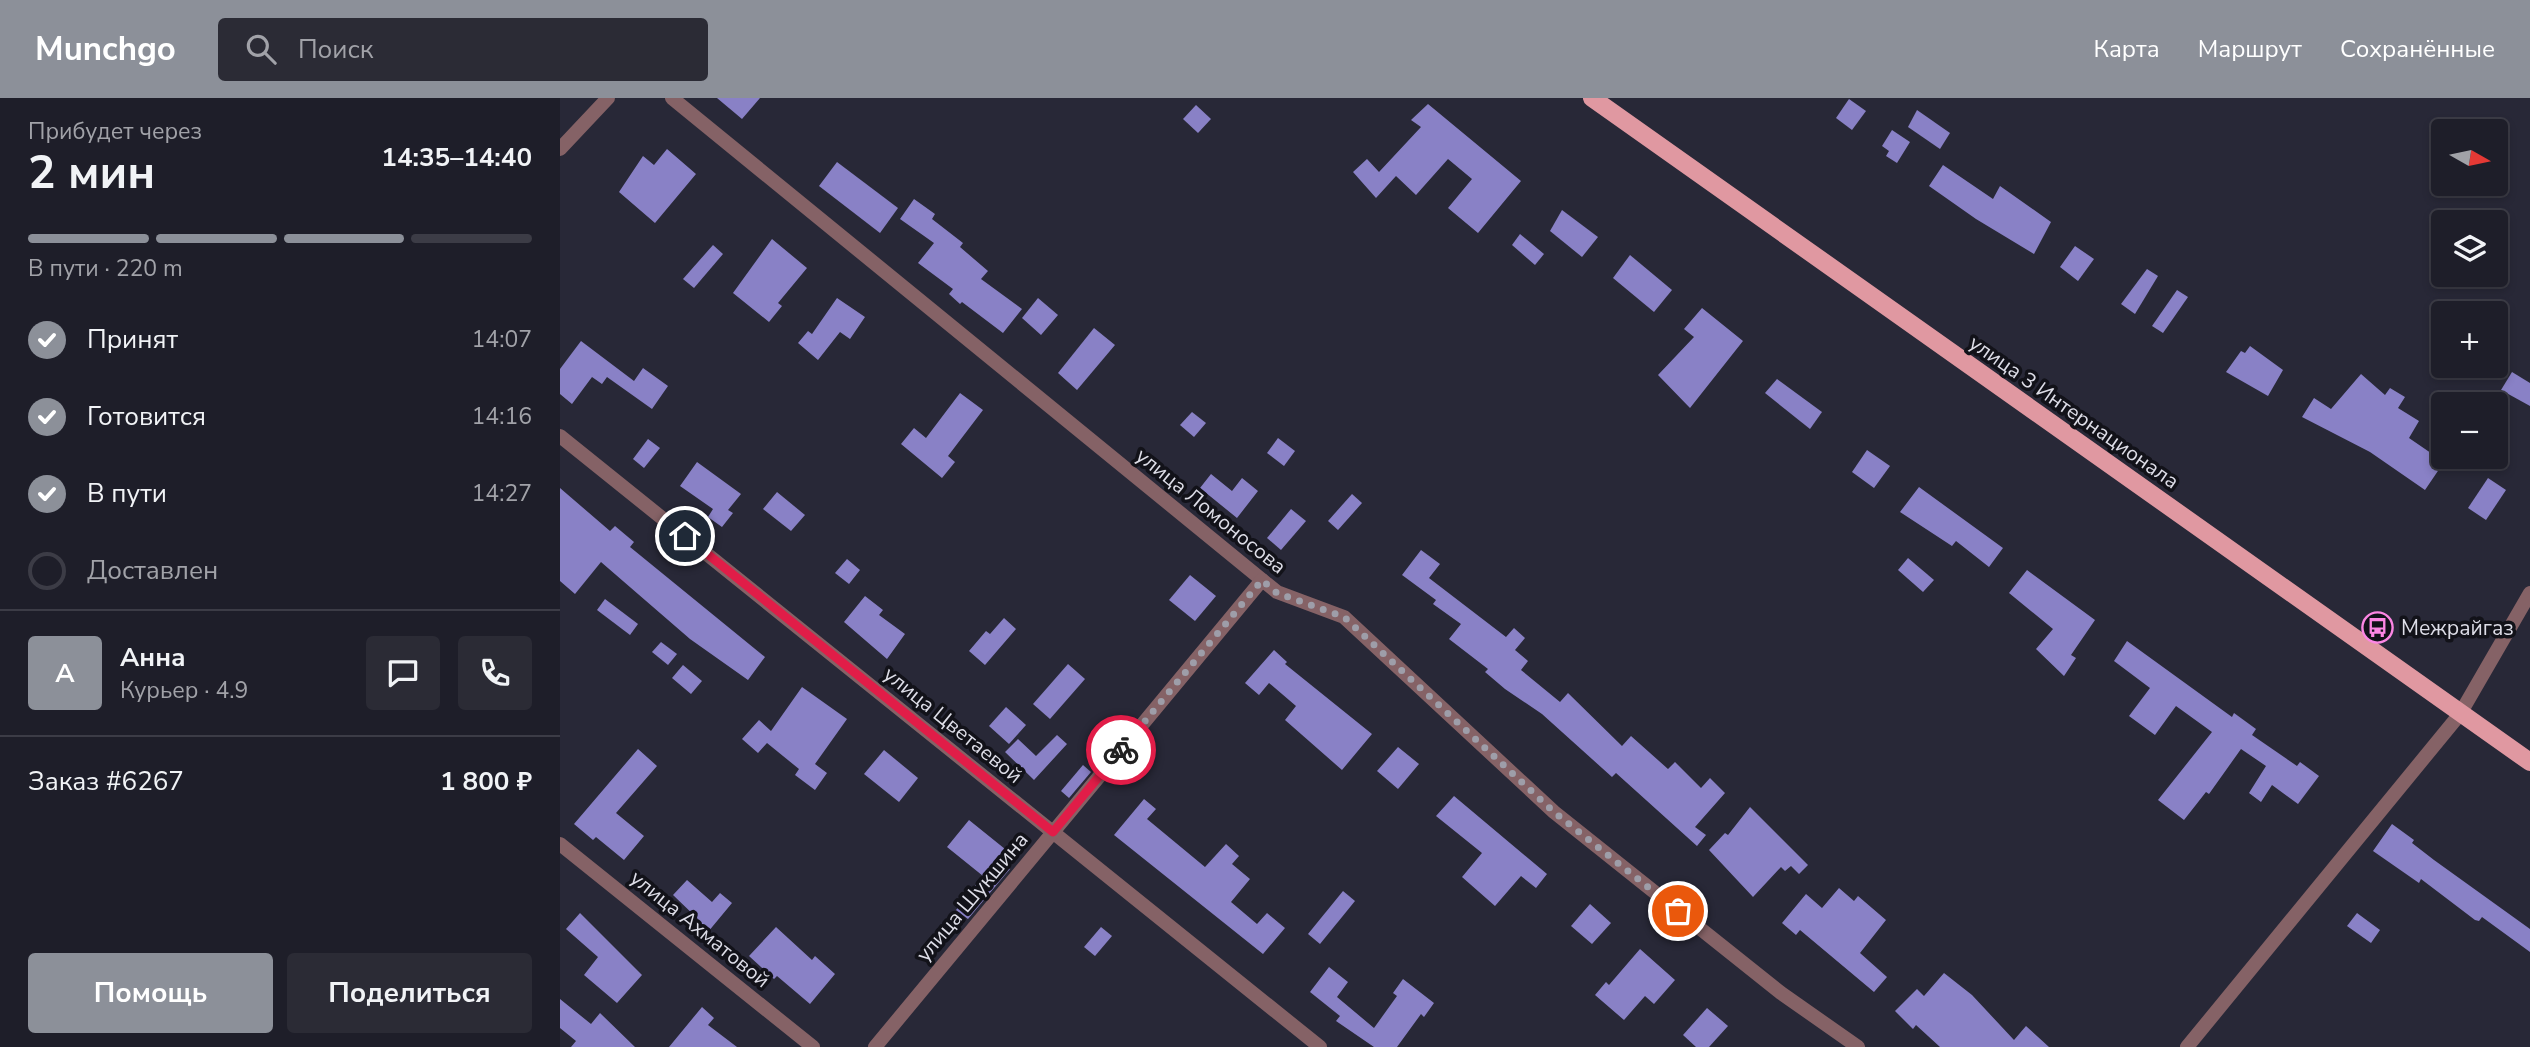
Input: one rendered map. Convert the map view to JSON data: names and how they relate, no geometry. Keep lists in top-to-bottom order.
{
  "streets": {
    "main road": ["улица 3 Интернационала"],
    "street": [
      "улица Ломоносова",
      "улица Цветаевой",
      "улица Шукшина",
      "улица Ахматовой"
    ]
  },
  "crossings": [
    ["улица Ломоносова", "улица Шукшина"],
    ["улица Цветаевой", "улица Шукшина"]
  ],
  "places": {
    "bus stop": ["Межрайгаз"]
  },
  "north": "right",
  "page": {
    "header": "Munchgo",
    "search": "Поиск",
    "nav": ["Карта", "Маршрут", "Сохранённые"],
    "heading": ["2 мин", "Прибудет через", "14:35–14:40"],
    "panel": [
      "Анна",
      "Курьер · 4.9",
      "Заказ #6267",
      "1 800 ₽"
    ],
    "map_buttons": ["+", "−"],
    "bar": "В пути · 220 m",
    "list": [
      ["Принят", "14:07"],
      ["Готовится", "14:16"],
      ["В пути", "14:27"],
      "Доставлен"
    ],
    "round": "А",
    "buttons": ["Помощь", "Поделиться"]
  }
}
